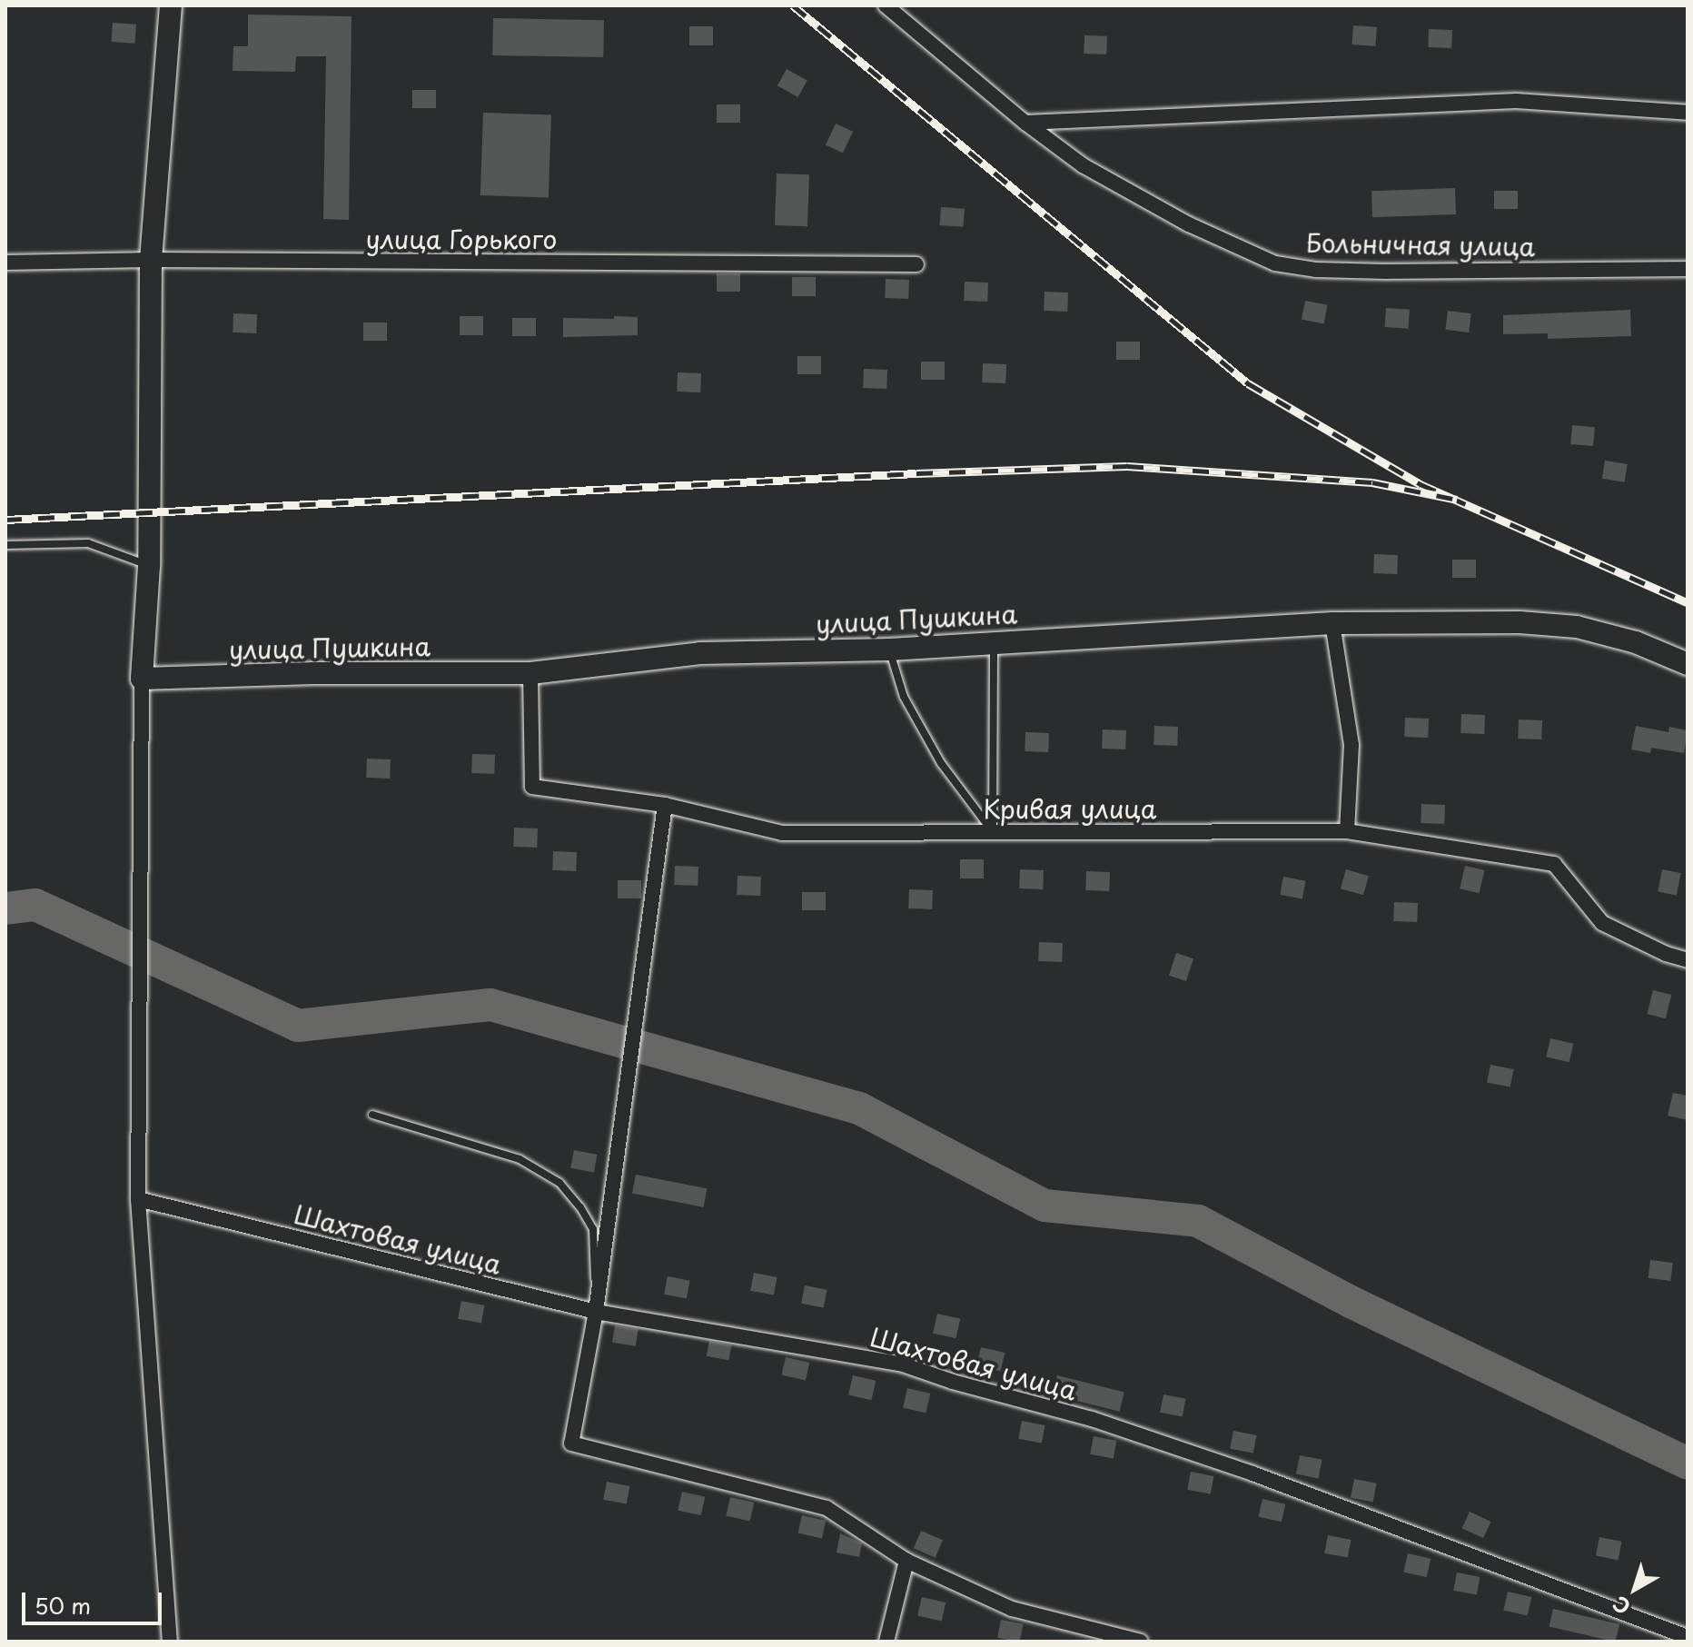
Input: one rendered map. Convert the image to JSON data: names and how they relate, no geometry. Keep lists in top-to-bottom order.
{
  "streets": {
    "main road": ["улица Пушкина"],
    "street": [
      "улица Горького",
      "Больничная улица",
      "Кривая улица",
      "Шахтовая улица"
    ]
  },
  "crossings": [
    ["улица Пушкина", "Кривая улица"]
  ],
  "scale_bar": "50 m",
  "north": "bottom left"
}
